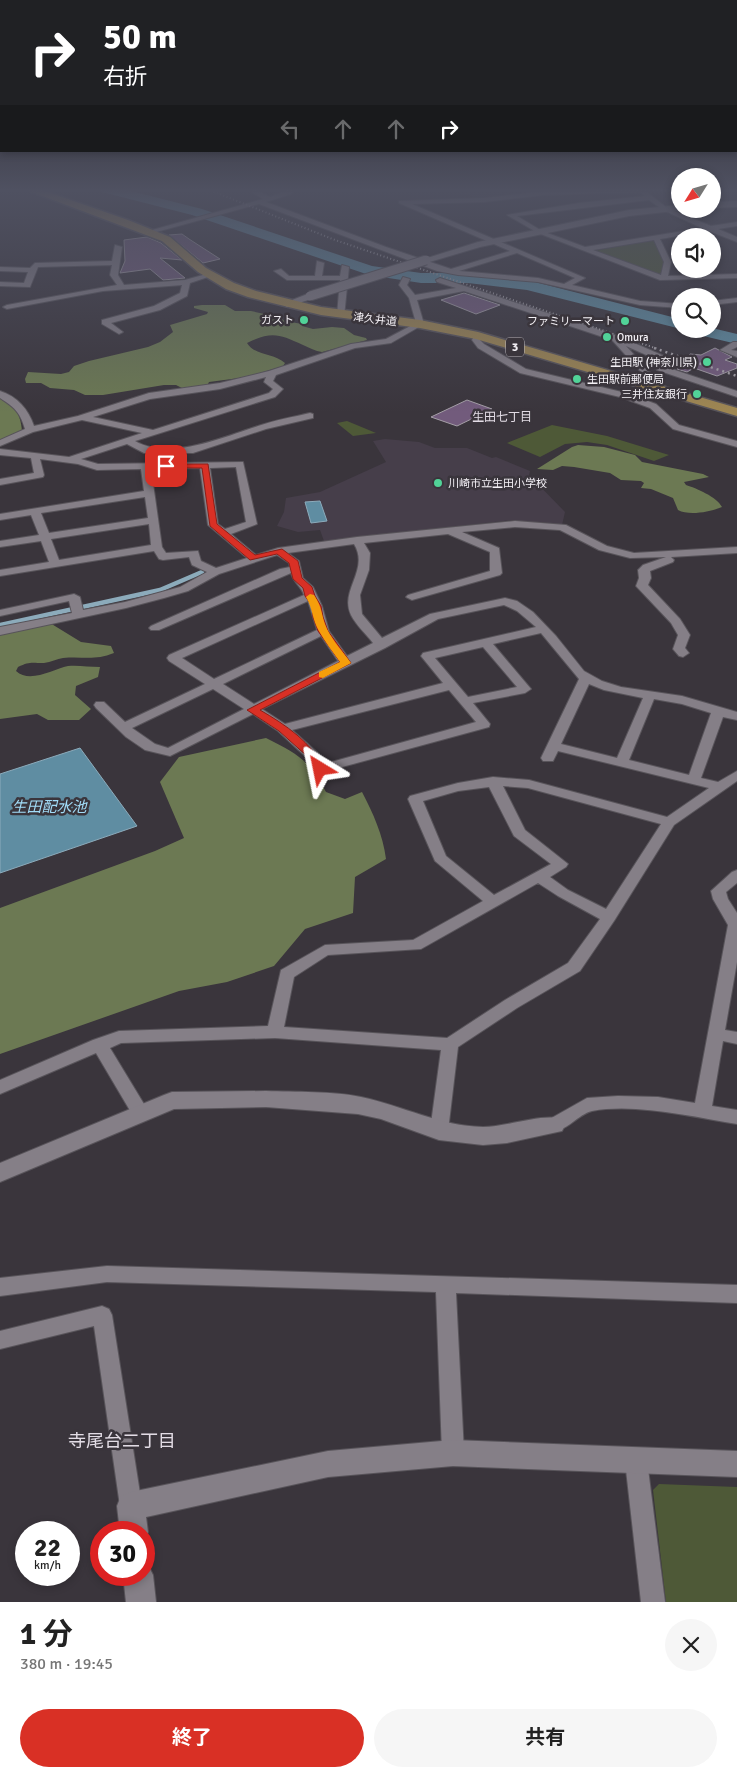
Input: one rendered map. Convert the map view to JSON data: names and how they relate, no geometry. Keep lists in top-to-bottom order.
{
  "streets": {
    "main road": ["津久井道", "3"]
  },
  "districts": ["生田七丁目", "寺尾台二丁目"],
  "water": ["生田配水池"],
  "places": [
    "ガスト",
    "ファミリーマート",
    "Omura",
    "生田駅 (神奈川県)",
    "生田駅前郵便局",
    "三井住友銀行",
    "川崎市立生田小学校"
  ],
  "north": "bottom left",
  "page": {
    "turn": ["50 m", "右折"],
    "speed": "22 km/h",
    "limit": "30",
    "heading": ["1 分", "380 m · 19:45"],
    "buttons": ["終了", "共有"]
  }
}
